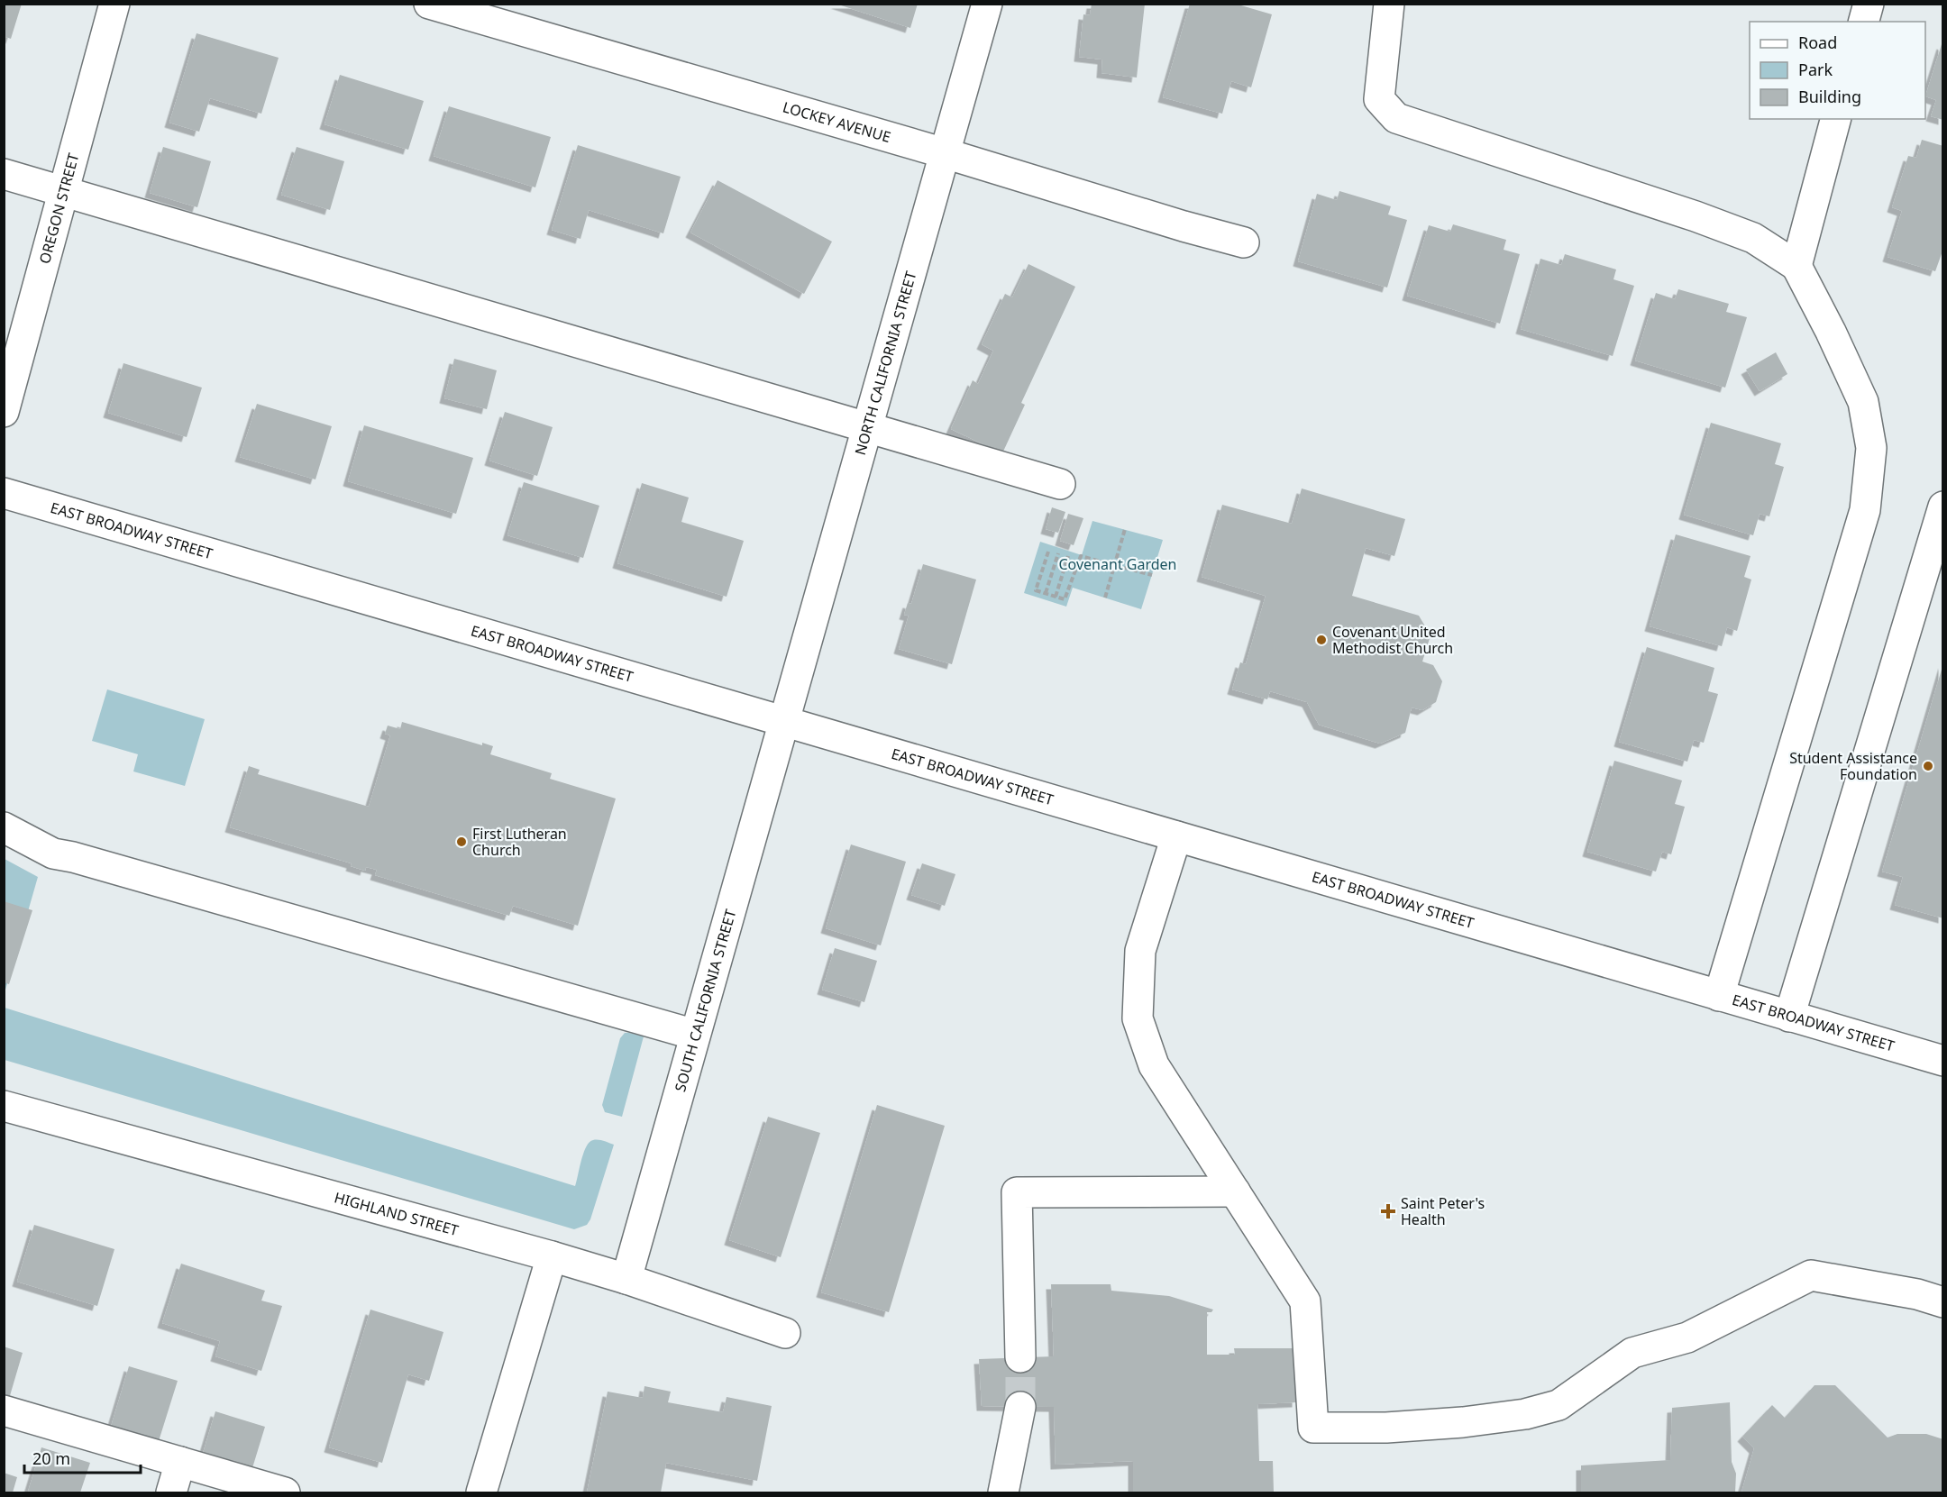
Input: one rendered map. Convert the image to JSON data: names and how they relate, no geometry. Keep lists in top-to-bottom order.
{
  "streets": {
    "street": [
      "LOCKEY AVENUE",
      "OREGON STREET",
      "NORTH CALIFORNIA STREET",
      "EAST BROADWAY STREET",
      "SOUTH CALIFORNIA STREET",
      "HIGHLAND STREET"
    ]
  },
  "crossings": [
    ["LOCKEY AVENUE", "NORTH CALIFORNIA STREET"],
    ["NORTH CALIFORNIA STREET", "EAST BROADWAY STREET"],
    ["NORTH CALIFORNIA STREET", "SOUTH CALIFORNIA STREET"],
    ["EAST BROADWAY STREET", "SOUTH CALIFORNIA STREET"],
    ["SOUTH CALIFORNIA STREET", "HIGHLAND STREET"]
  ],
  "parks": ["Covenant Garden"],
  "places": {
    "other": ["Covenant United Methodist Church", "Student Assistance Foundation", "First Lutheran Church"],
    "health": ["Saint Peter's Health"]
  },
  "legend": ["Road", "Park", "Building"],
  "scale_bar": "20 m"
}
